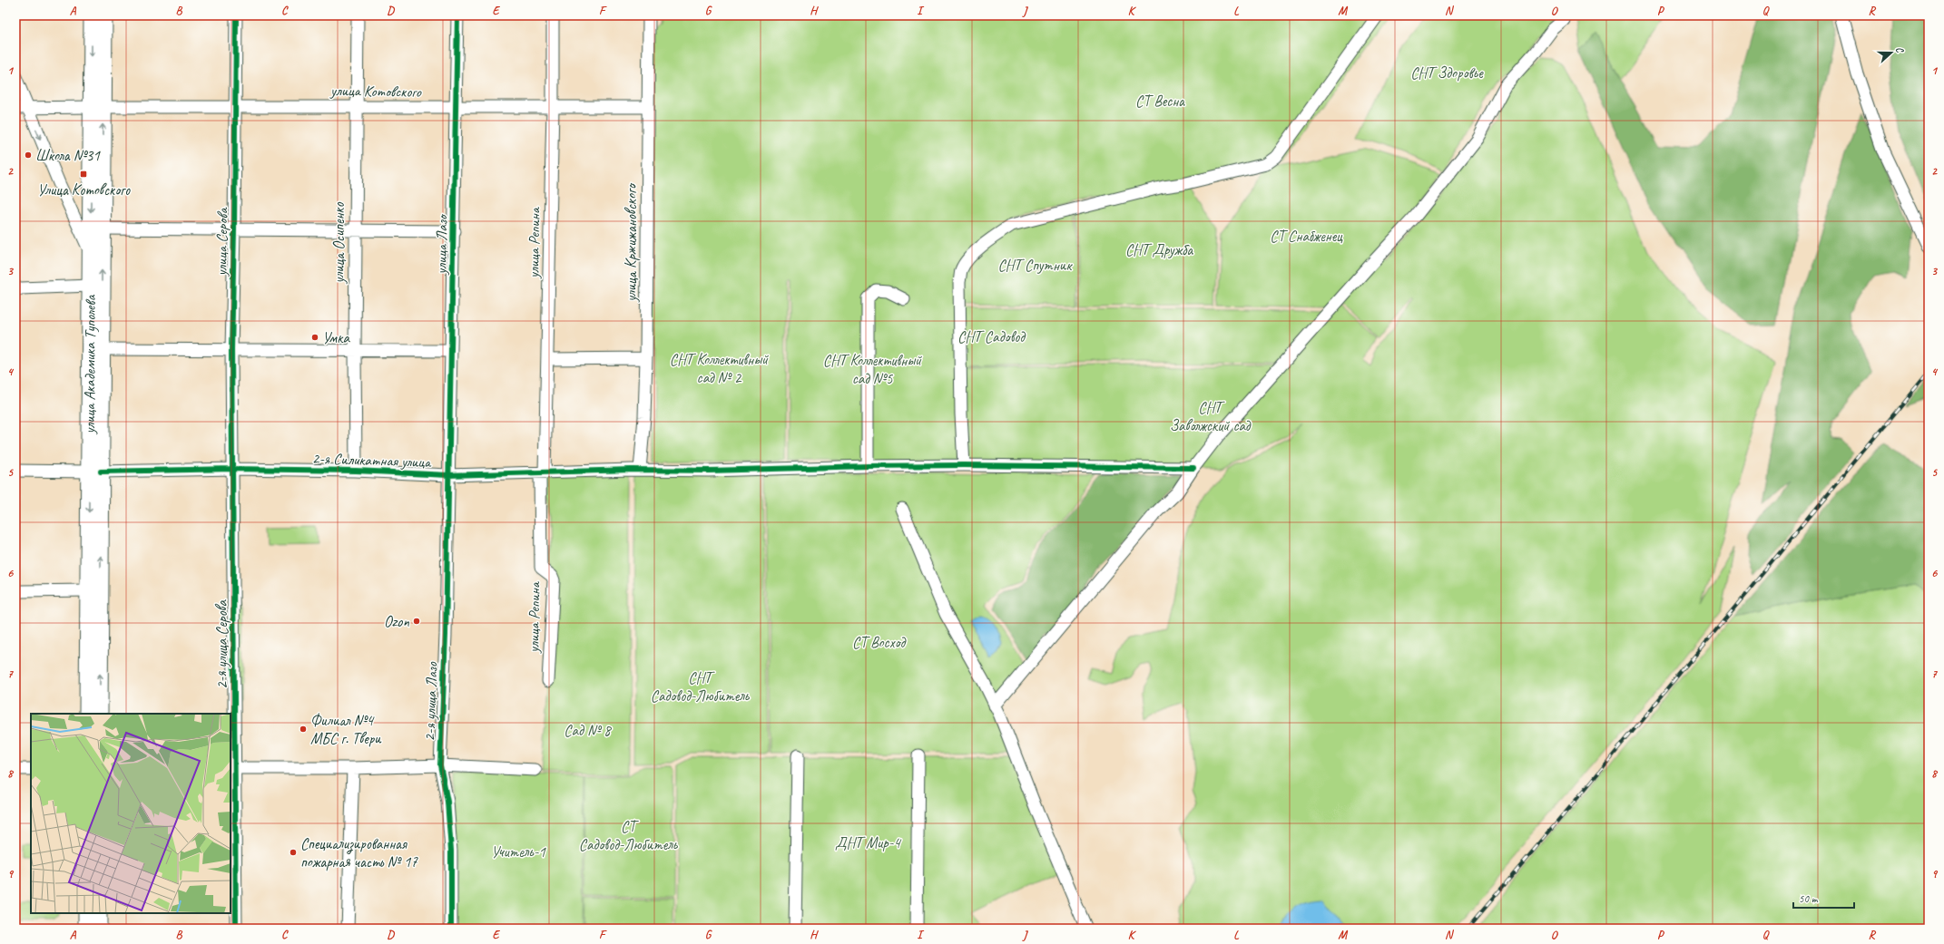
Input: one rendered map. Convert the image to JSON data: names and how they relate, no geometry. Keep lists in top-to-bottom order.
{
  "streets": {
    "main road": ["улица Академика Туполева"],
    "street": [
      "улица Котовского",
      "улица Серова",
      "улица Осипенко",
      "улица Репина",
      "улица Кржижановского",
      "улица Лазо",
      "2-я Силикатная улица",
      "2-я улица Серова",
      "2-я улица Лазо"
    ]
  },
  "crossings": [
    ["улица Котовского", "улица Серова"],
    ["улица Котовского", "улица Осипенко"],
    ["улица Котовского", "улица Репина"],
    ["улица Котовского", "улица Кржижановского"],
    ["улица Котовского", "улица Лазо"],
    ["улица Котовского", "улица Академика Туполева"],
    ["улица Серова", "2-я Силикатная улица"],
    ["улица Серова", "2-я улица Серова"],
    ["улица Осипенко", "2-я Силикатная улица"],
    ["улица Репина", "2-я Силикатная улица"],
    ["улица Кржижановского", "2-я Силикатная улица"],
    ["улица Лазо", "2-я Силикатная улица"],
    ["улица Лазо", "2-я улица Лазо"],
    ["улица Академика Туполева", "2-я Силикатная улица"],
    ["2-я Силикатная улица", "2-я улица Серова"],
    ["2-я Силикатная улица", "2-я улица Лазо"]
  ],
  "parks": [
    "СНТ Здоровье",
    "СТ Весна",
    "СТ Снабженец",
    "СНТ Дружба",
    "СНТ Спутник",
    "СНТ Садовод",
    "СНТ Коллективный сад № 2",
    "СНТ Коллективный сад №5",
    "СНТ Заволжский сад",
    "СТ Восход",
    "СНТ Садовод-Любитель",
    "Сад № 8",
    "СТ Садовод-Любитель",
    "ДНТ Мир-4",
    "Учитель-1"
  ],
  "places": {
    "other": [
      "Школа №31",
      "Умка",
      "Ozon",
      "Филиал №4 МБС г. Твери",
      "Специализированная пожарная часть № 17"
    ],
    "transit": ["Улица Котовского"]
  },
  "scale_bar": "50 m",
  "north": "right",
  "grid": {
    "columns": [
      "A",
      "B",
      "C",
      "D",
      "E",
      "F",
      "G",
      "H",
      "I",
      "J",
      "K",
      "L",
      "M",
      "N",
      "O",
      "P",
      "Q",
      "R"
    ],
    "rows": [
      "1",
      "2",
      "3",
      "4",
      "5",
      "6",
      "7",
      "8",
      "9"
    ]
  }
}
